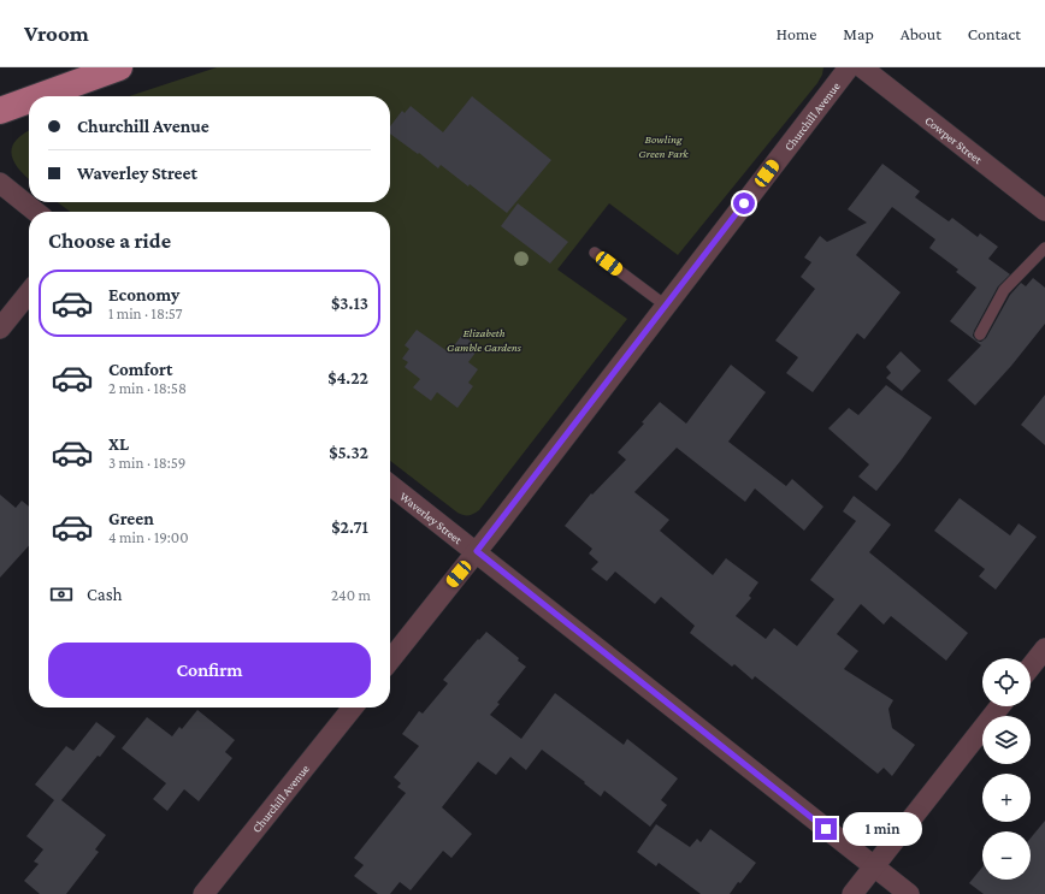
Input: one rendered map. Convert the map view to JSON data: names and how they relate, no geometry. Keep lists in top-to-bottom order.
{
  "streets": {
    "street": ["Churchill Avenue", "Cowper Street", "Waverley Street"]
  },
  "crossings": [
    ["Churchill Avenue", "Waverley Street"]
  ],
  "parks": ["Bowling Green Park", "Elizabeth Gamble Gardens"],
  "page": {
    "header": "Vroom",
    "nav": [
      "Home",
      "Map",
      "About",
      "Contact"
    ],
    "banner": ["Churchill Avenue", "Waverley Street"],
    "heading": "Choose a ride",
    "list": [
      {
        "name": "Economy",
        "note": "1 min · 18:57",
        "value": "$3.13"
      },
      {
        "name": "Comfort",
        "note": "2 min · 18:58",
        "value": "$4.22"
      },
      {
        "name": "XL",
        "note": "3 min · 18:59",
        "value": "$5.32"
      },
      {
        "name": "Green",
        "note": "4 min · 19:00",
        "value": "$2.71"
      }
    ],
    "pay": ["Cash", "240 m"],
    "buttons": "Confirm",
    "map_buttons": ["+", "−"],
    "bubble": "1 min"
  }
}
